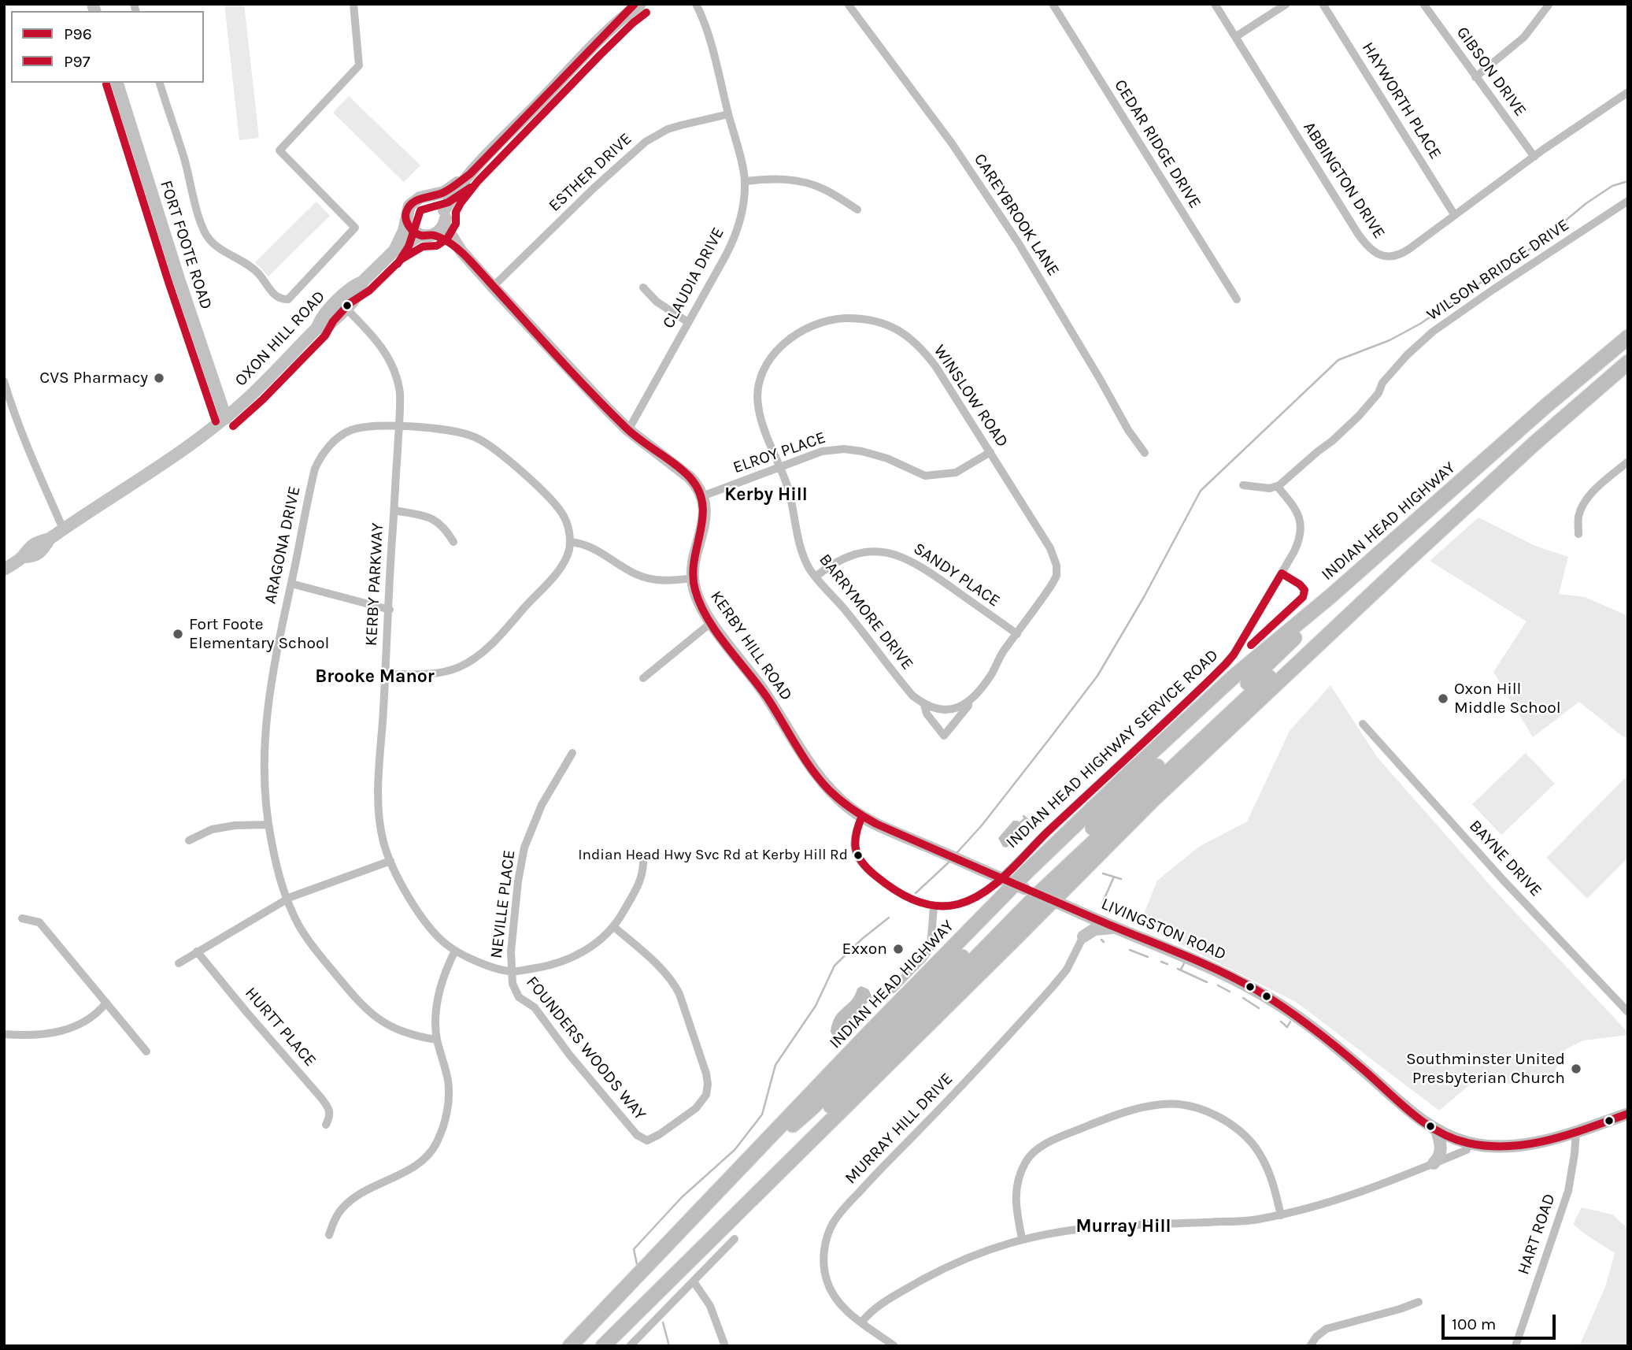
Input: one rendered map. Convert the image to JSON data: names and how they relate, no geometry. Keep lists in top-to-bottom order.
{
  "streets": {
    "highway": ["INDIAN HEAD HIGHWAY"],
    "main road": [
      "FORT FOOTE ROAD",
      "OXON HILL ROAD",
      "KERBY HILL ROAD",
      "LIVINGSTON ROAD"
    ],
    "street": [
      "GIBSON DRIVE",
      "HAYWORTH PLACE",
      "CEDAR RIDGE DRIVE",
      "ESTHER DRIVE",
      "ABBINGTON DRIVE",
      "CAREYBROOK LANE",
      "WILSON BRIDGE DRIVE",
      "CLAUDIA DRIVE",
      "WINSLOW ROAD",
      "ELROY PLACE",
      "ARAGONA DRIVE",
      "SANDY PLACE",
      "KERBY PARKWAY",
      "BARRYMORE DRIVE",
      "INDIAN HEAD HIGHWAY SERVICE ROAD",
      "BAYNE DRIVE",
      "NEVILLE PLACE",
      "HURTT PLACE",
      "FOUNDERS WOODS WAY",
      "MURRAY HILL DRIVE",
      "HART ROAD"
    ]
  },
  "crossings": [
    ["GIBSON DRIVE", "ABBINGTON DRIVE"],
    ["HAYWORTH PLACE", "ABBINGTON DRIVE"],
    ["ESTHER DRIVE", "CLAUDIA DRIVE"],
    ["FORT FOOTE ROAD", "OXON HILL ROAD"],
    ["WILSON BRIDGE DRIVE", "INDIAN HEAD HIGHWAY SERVICE ROAD"],
    ["OXON HILL ROAD", "KERBY PARKWAY"],
    ["WINSLOW ROAD", "ELROY PLACE"],
    ["WINSLOW ROAD", "SANDY PLACE"],
    ["WINSLOW ROAD", "BARRYMORE DRIVE"],
    ["ELROY PLACE", "BARRYMORE DRIVE"],
    ["ELROY PLACE", "KERBY HILL ROAD"],
    ["ARAGONA DRIVE", "KERBY PARKWAY"],
    ["SANDY PLACE", "BARRYMORE DRIVE"],
    ["KERBY PARKWAY", "NEVILLE PLACE"],
    ["KERBY PARKWAY", "FOUNDERS WOODS WAY"],
    ["KERBY HILL ROAD", "INDIAN HEAD HIGHWAY SERVICE ROAD"],
    ["KERBY HILL ROAD", "LIVINGSTON ROAD"],
    ["NEVILLE PLACE", "FOUNDERS WOODS WAY"],
    ["LIVINGSTON ROAD", "HART ROAD"]
  ],
  "districts": ["Kerby Hill", "Brooke Manor", "Murray Hill"],
  "places": [
    "CVS Pharmacy",
    "Fort Foote Elementary School",
    "Oxon Hill Middle School",
    "Indian Head Hwy Svc Rd at Kerby Hill Rd",
    "Exxon",
    "Southminster United Presbyterian Church"
  ],
  "lines": ["transit line P96", "transit line P97"],
  "legend": ["P96", "P97"],
  "scale_bar": "100 m"
}
